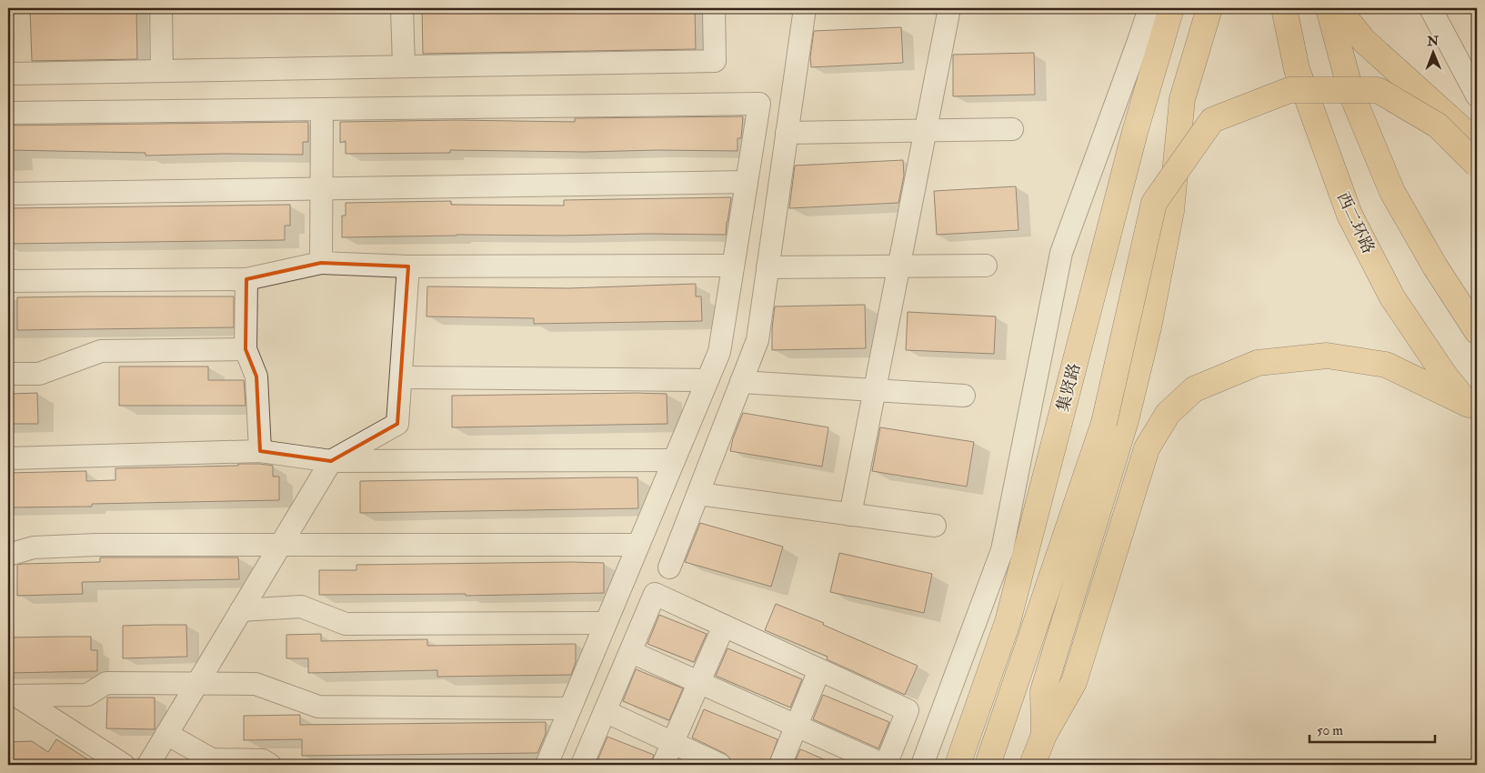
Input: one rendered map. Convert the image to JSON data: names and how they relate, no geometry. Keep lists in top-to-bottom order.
{
  "streets": {
    "highway": ["西二环路", "集贤路"]
  },
  "scale_bar": "50 m",
  "north": "top"
}
